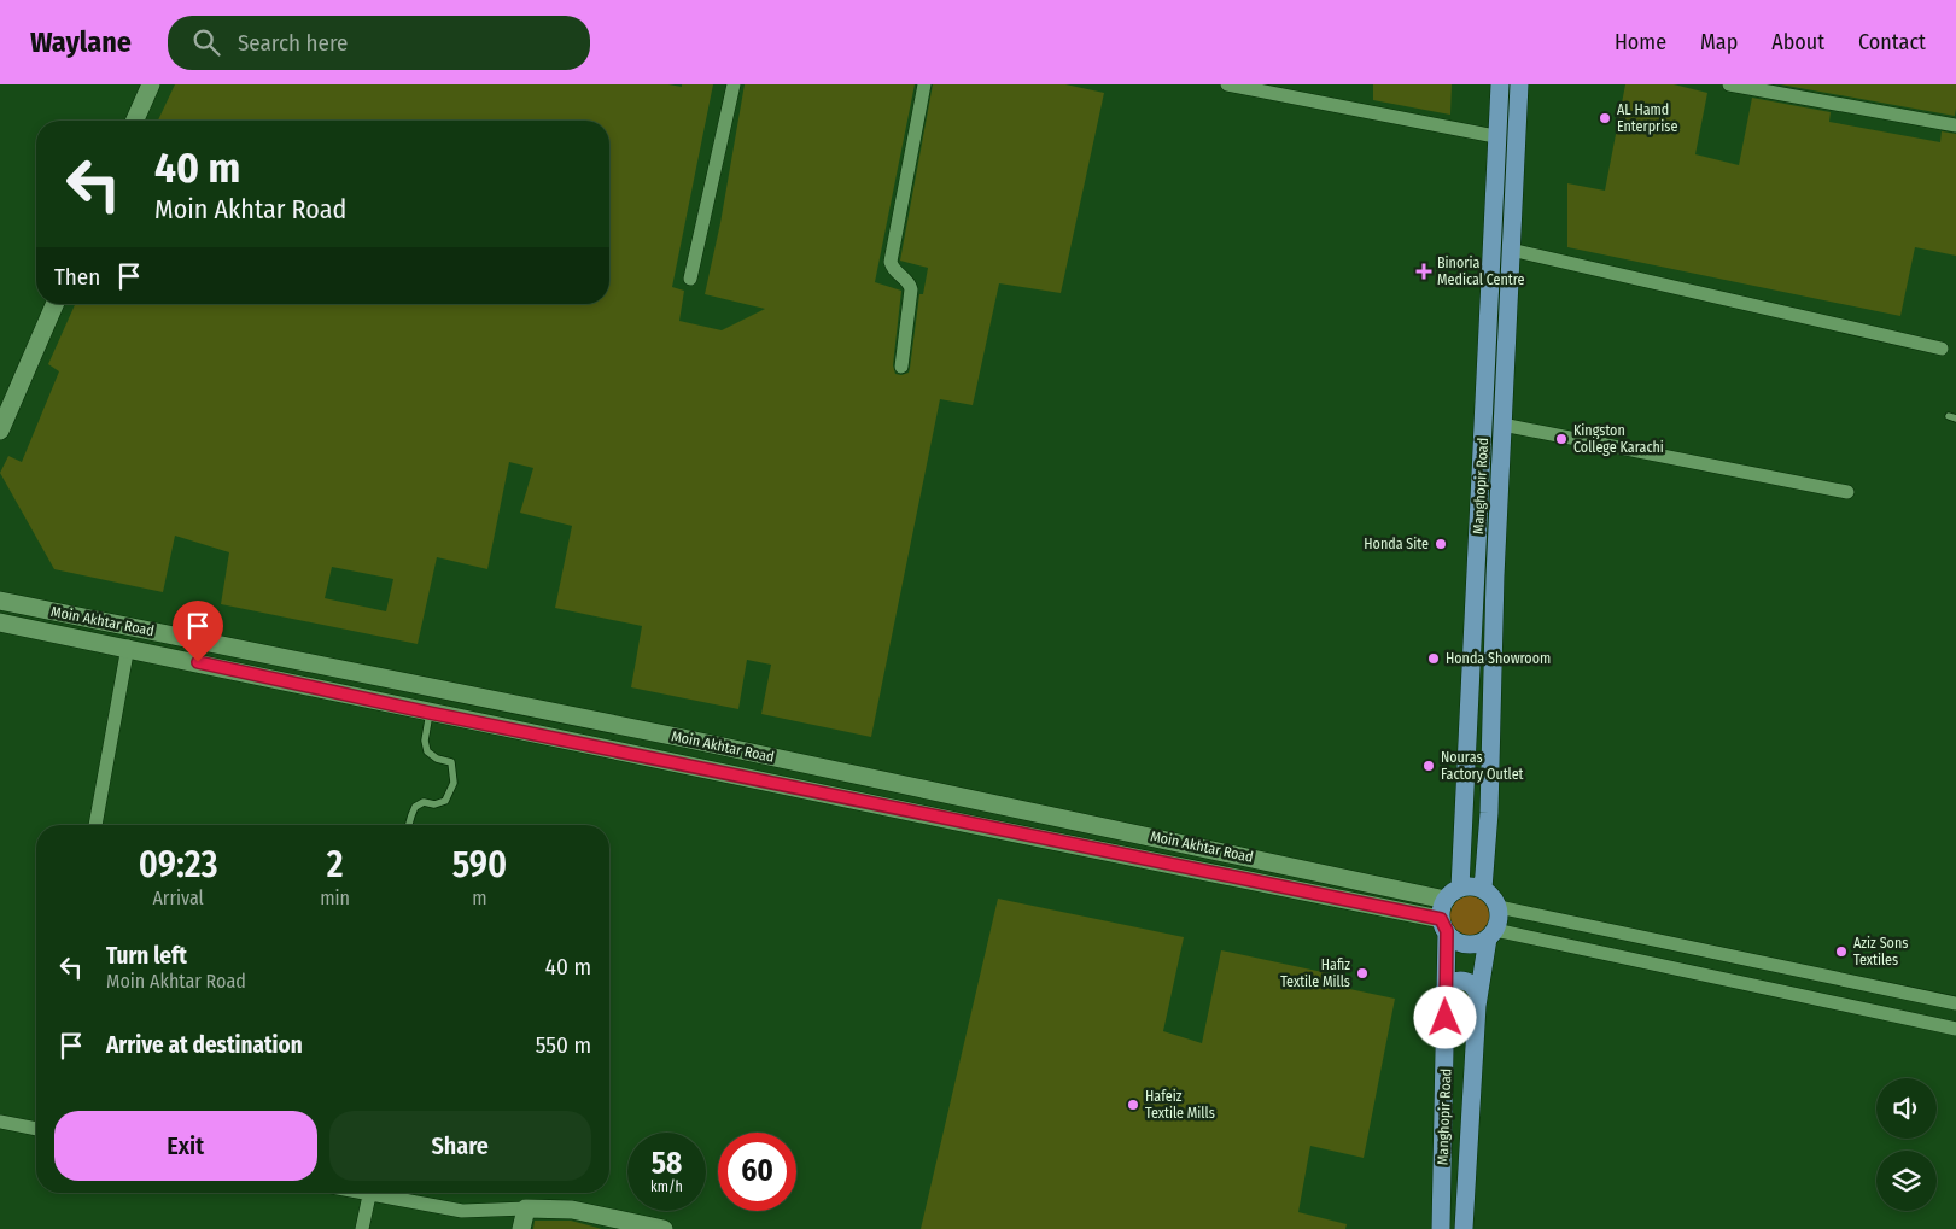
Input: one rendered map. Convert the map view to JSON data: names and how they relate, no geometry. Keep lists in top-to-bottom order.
{
  "streets": {
    "main road": ["Manghopir Road", "Moin Akhtar Road"]
  },
  "crossings": [
    ["Manghopir Road", "Moin Akhtar Road"]
  ],
  "places": {
    "other": [
      "AL Hamd Enterprise",
      "Kingston College Karachi",
      "Honda Site",
      "Honda Showroom",
      "Nouras Factory Outlet",
      "Aziz Sons Textiles",
      "Hafiz Textile Mills",
      "Hafeiz Textile Mills"
    ],
    "health": ["Binoria Medical Centre"]
  },
  "page": {
    "header": "Waylane",
    "search": "Search here",
    "nav": [
      "Home",
      "Map",
      "About",
      "Contact"
    ],
    "turn": ["40 m", "Moin Akhtar Road"],
    "then": "Then",
    "eta": [
      "09:23",
      "Arrival",
      "2",
      "min",
      "590",
      "m"
    ],
    "list": [
      {
        "name": "Turn left",
        "note": "Moin Akhtar Road",
        "value": "40 m"
      },
      {
        "name": "Arrive at destination",
        "value": "550 m"
      }
    ],
    "buttons": ["Exit", "Share"],
    "speed": "58 km/h",
    "limit": "60"
  }
}
